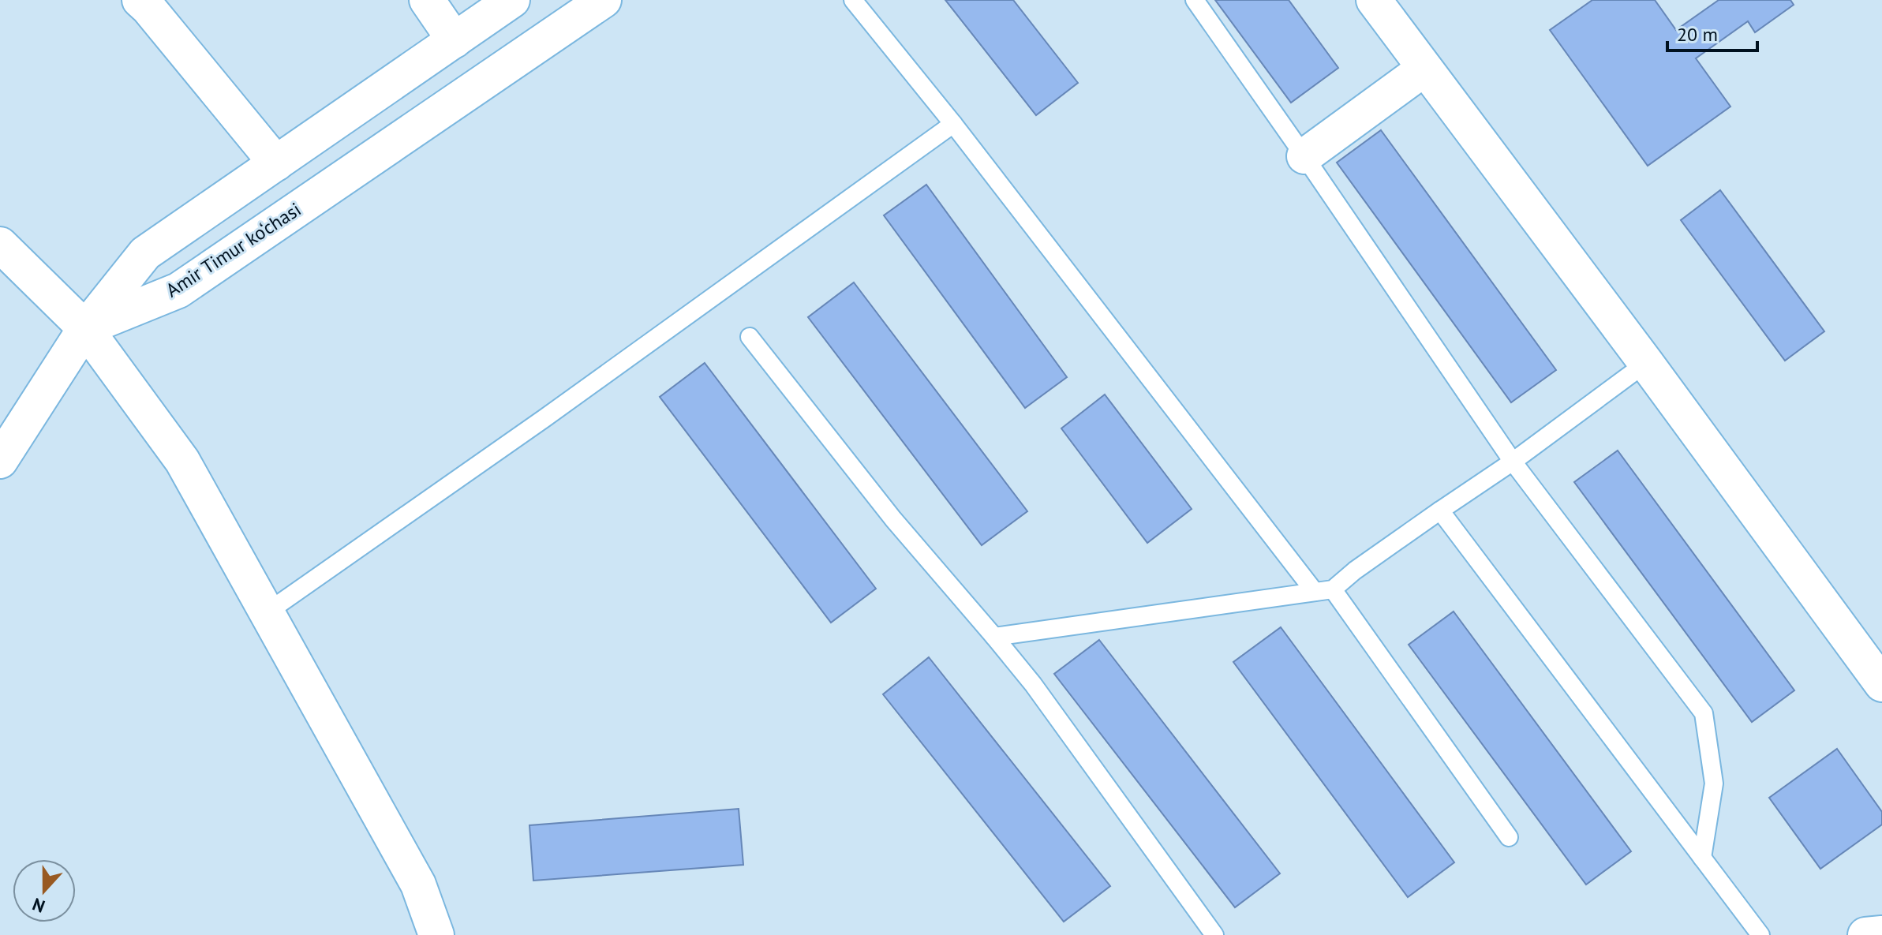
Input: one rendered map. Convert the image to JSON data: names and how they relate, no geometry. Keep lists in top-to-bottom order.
{
  "streets": {
    "street": ["Amir Timur ko‘chasi"]
  },
  "scale_bar": "20 m",
  "north": "bottom"
}
